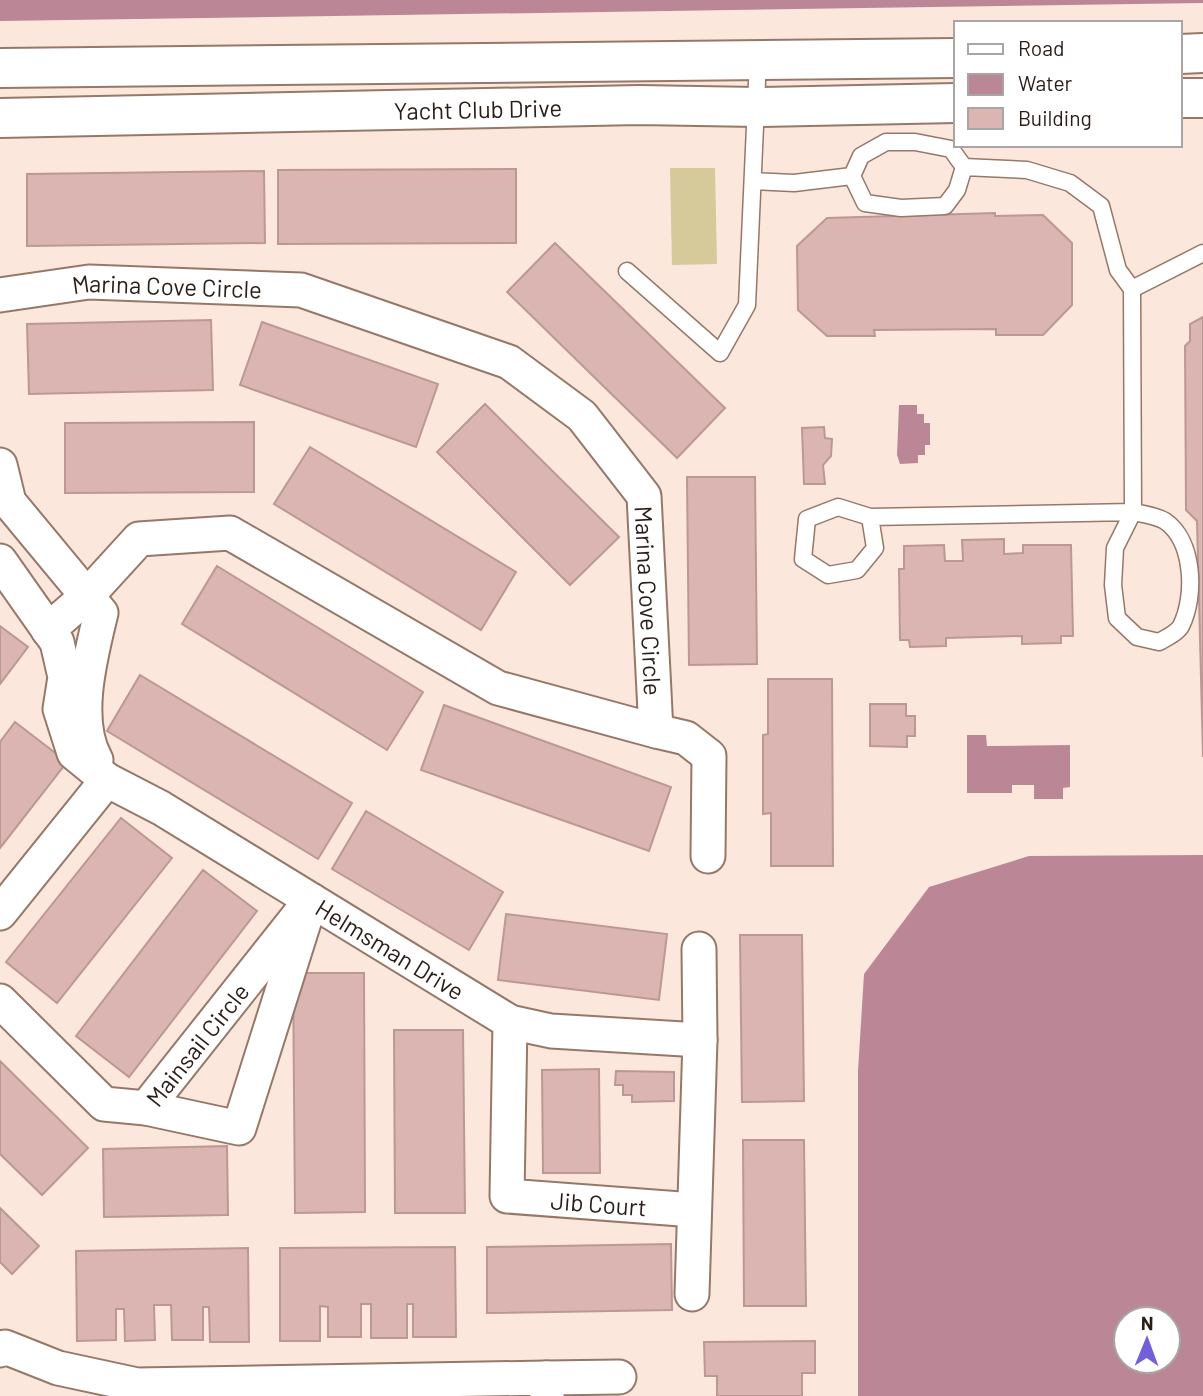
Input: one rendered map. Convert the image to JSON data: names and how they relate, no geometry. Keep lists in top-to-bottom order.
{
  "streets": {
    "street": [
      "Yacht Club Drive",
      "Marina Cove Circle",
      "Helmsman Drive",
      "Mainsail Circle",
      "Jib Court"
    ]
  },
  "crossings": [
    ["Helmsman Drive", "Mainsail Circle"],
    ["Helmsman Drive", "Jib Court"]
  ],
  "legend": ["Road", "Water", "Building"],
  "north": "top"
}
